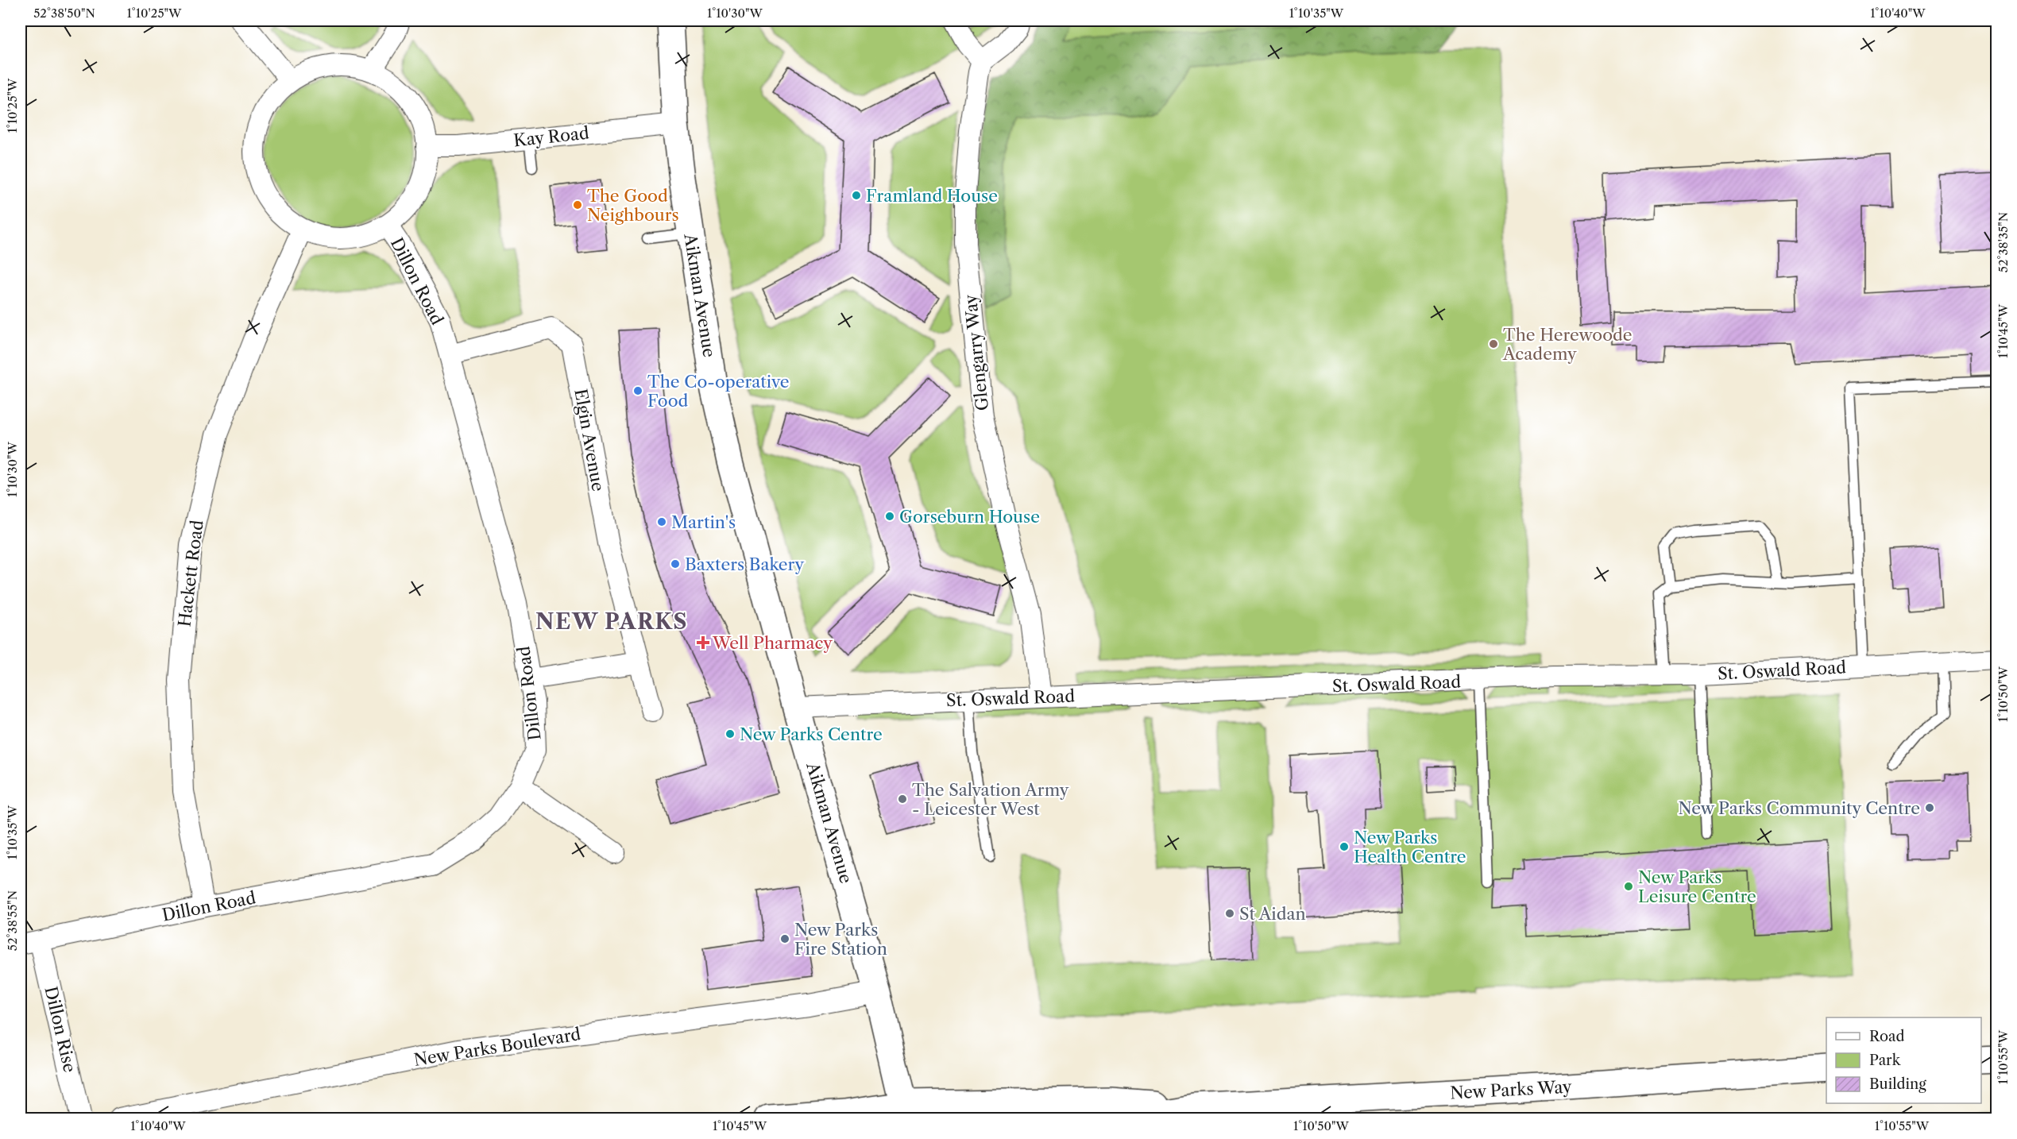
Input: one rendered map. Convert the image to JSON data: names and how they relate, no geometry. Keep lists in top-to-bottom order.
{
  "streets": {
    "main road": ["Aikman Avenue", "New Parks Way"],
    "street": [
      "Kay Road",
      "Dillon Road",
      "Glengarry Way",
      "Elgin Avenue",
      "Hackett Road",
      "St. Oswald Road",
      "Dillon Rise",
      "New Parks Boulevard"
    ]
  },
  "crossings": [
    ["Kay Road", "Aikman Avenue"],
    ["Dillon Road", "Elgin Avenue"],
    ["Dillon Road", "Hackett Road"],
    ["Dillon Road", "Dillon Rise"],
    ["Aikman Avenue", "St. Oswald Road"],
    ["Aikman Avenue", "New Parks Boulevard"],
    ["Aikman Avenue", "New Parks Way"],
    ["Glengarry Way", "St. Oswald Road"]
  ],
  "districts": ["NEW PARKS"],
  "places": {
    "other": [
      "Framland House",
      "The Good Neighbours",
      "The Herewoode Academy",
      "The Co-operative Food",
      "Gorseburn House",
      "Martin's",
      "Baxters Bakery",
      "New Parks Centre",
      "The Salvation Army - Leicester West",
      "New Parks Community Centre",
      "New Parks Health Centre",
      "New Parks Leisure Centre",
      "St Aidan",
      "New Parks Fire Station"
    ],
    "health": ["Well Pharmacy"]
  },
  "legend": ["Road", "Park", "Building"],
  "coordinates": [
    "52°38'50\"N",
    "1°10'25\"W",
    "1°10'30\"W",
    "1°10'35\"W",
    "1°10'40\"W",
    "52°38'35\"N",
    "1°10'45\"W",
    "1°10'50\"W",
    "52°38'55\"N",
    "1°10'55\"W"
  ]
}
